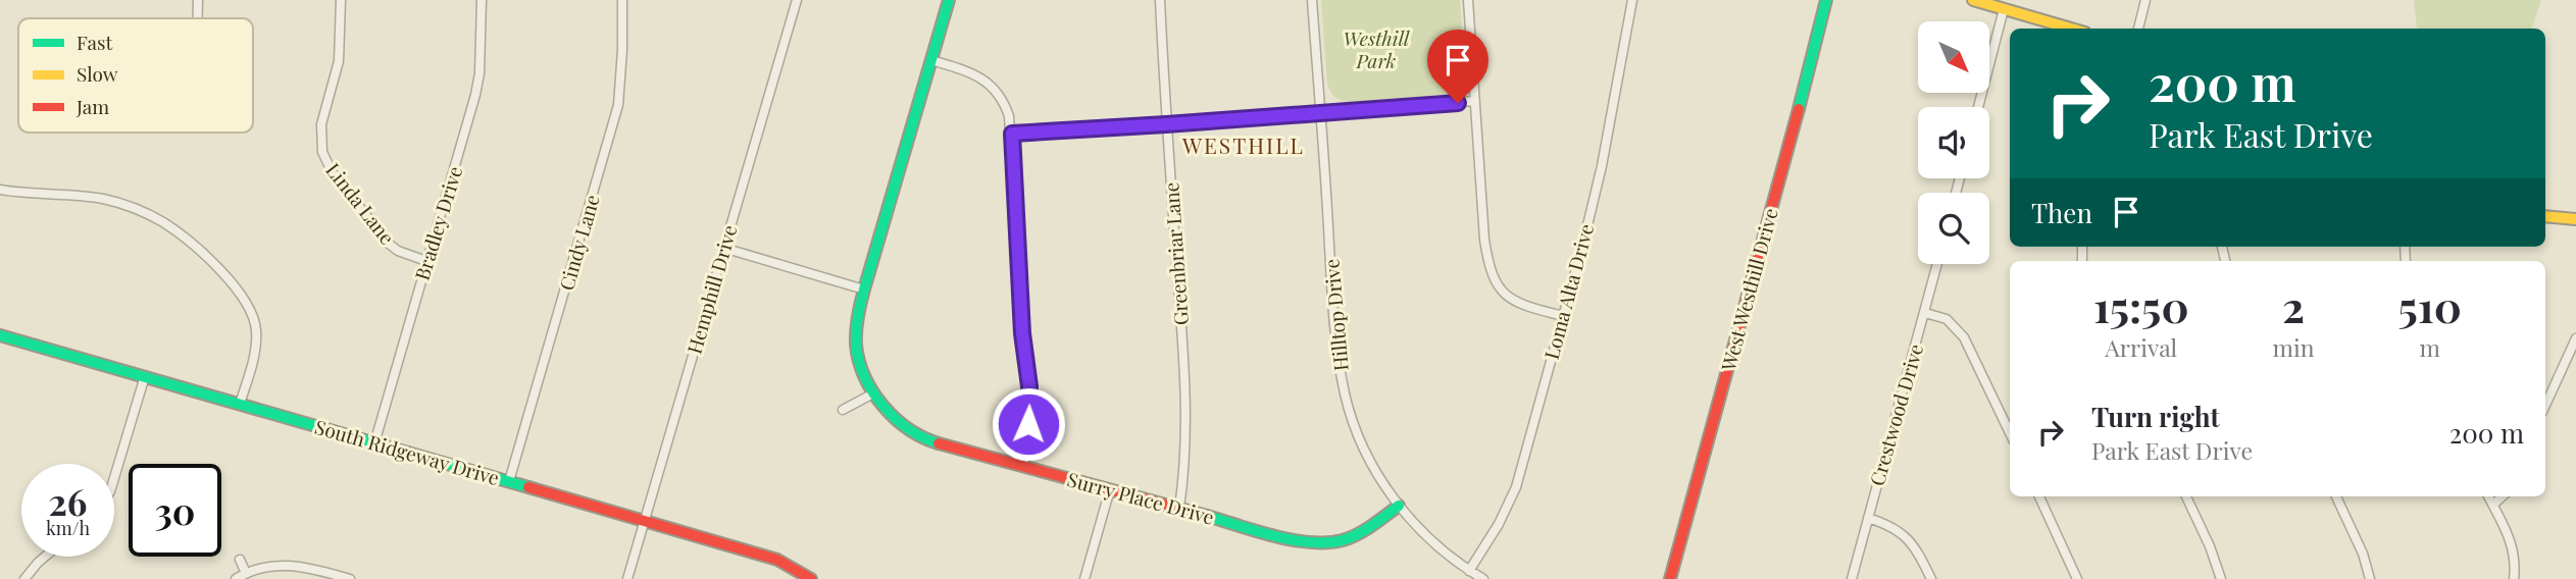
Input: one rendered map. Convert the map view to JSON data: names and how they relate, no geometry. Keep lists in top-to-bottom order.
{
  "streets": {
    "street": [
      "Linda Lane",
      "Bradley Drive",
      "Cindy Lane",
      "Greenbriar Lane",
      "Hemphill Drive",
      "West Westhill Drive",
      "Loma Alta Drive",
      "Hilltop Drive",
      "Crestwood Drive",
      "South Ridgeway Drive",
      "Surry Place Drive"
    ]
  },
  "crossings": [
    ["Linda Lane", "Bradley Drive"],
    ["Bradley Drive", "South Ridgeway Drive"],
    ["Cindy Lane", "South Ridgeway Drive"],
    ["Greenbriar Lane", "Surry Place Drive"],
    ["Hemphill Drive", "South Ridgeway Drive"],
    ["Loma Alta Drive", "Hilltop Drive"],
    ["Hilltop Drive", "Surry Place Drive"]
  ],
  "districts": ["WESTHILL"],
  "parks": ["Westhill Park"],
  "legend": ["Fast", "Slow", "Jam"],
  "north": "bottom right",
  "page": {
    "turn": ["200 m", "Park East Drive"],
    "then": "Then",
    "eta": [
      "15:50",
      "Arrival",
      "2",
      "min",
      "510",
      "m"
    ],
    "list": [
      {
        "name": "Turn right",
        "note": "Park East Drive",
        "value": "200 m"
      }
    ],
    "speed": "26 km/h",
    "limit": "30"
  }
}
